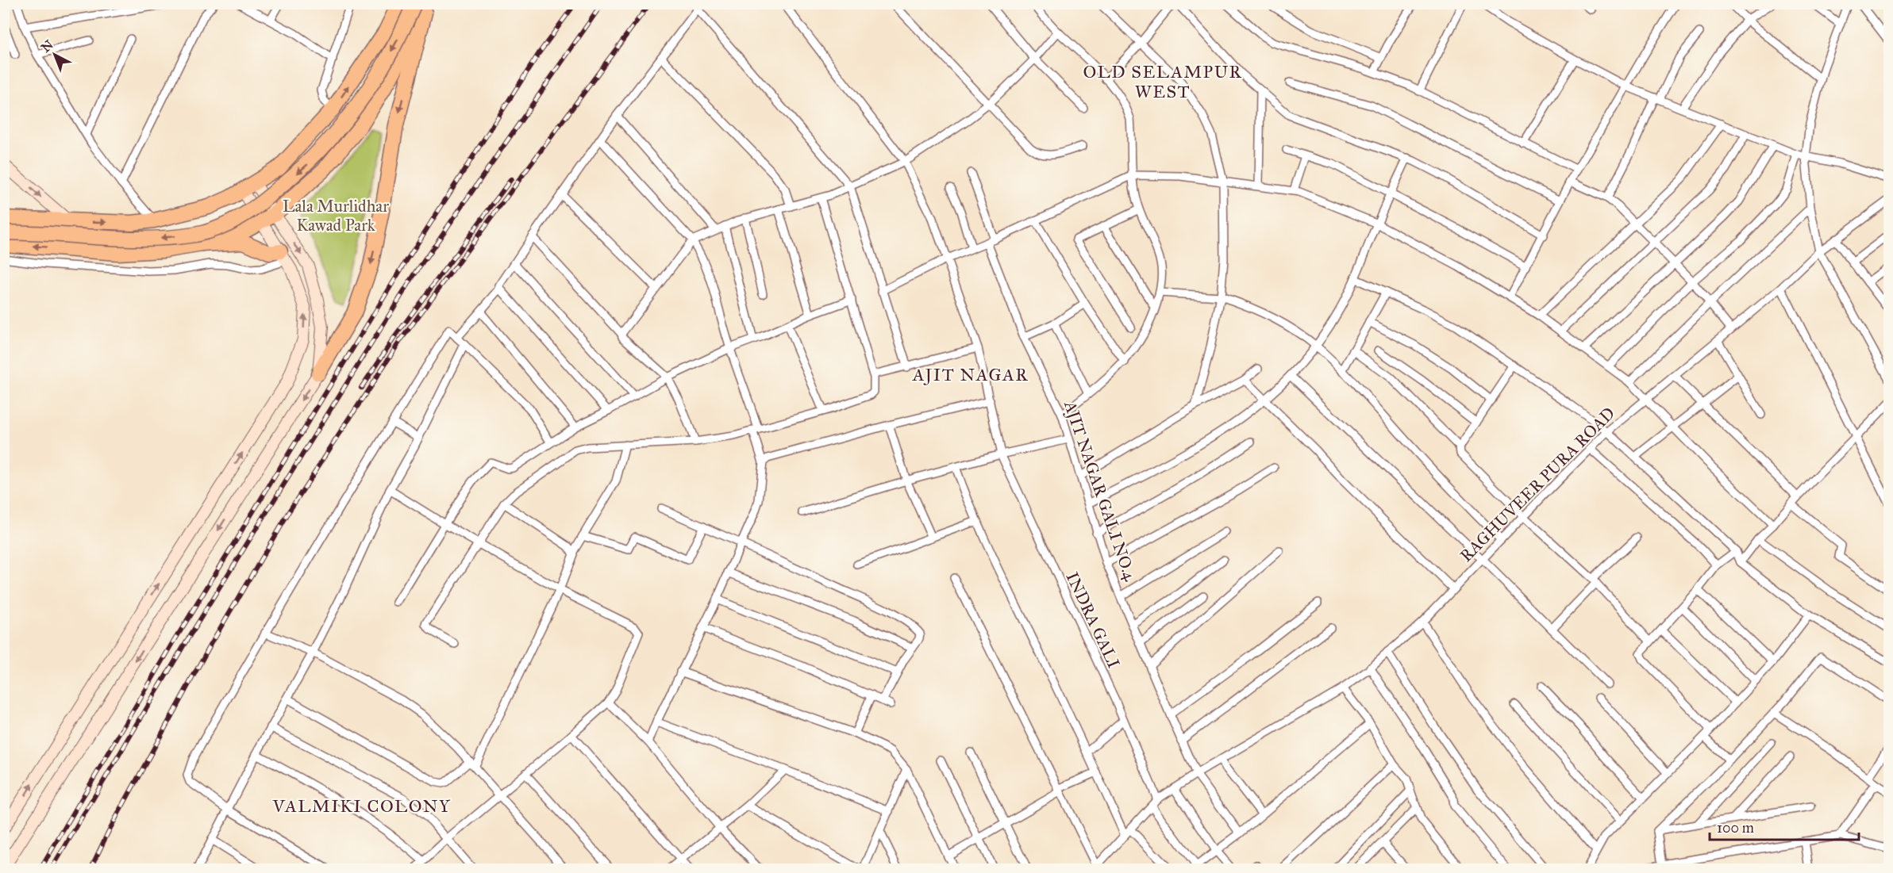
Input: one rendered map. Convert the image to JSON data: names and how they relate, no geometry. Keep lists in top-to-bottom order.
{
  "streets": {
    "street": ["RAGHUVEER PURA ROAD", "AJIT NAGAR GALI NO.4", "INDRA GALI"]
  },
  "crossings": [
    ["RAGHUVEER PURA ROAD", "AJIT NAGAR GALI NO.4"]
  ],
  "districts": ["OLD SELAMPUR WEST", "AJIT NAGAR", "VALMIKI COLONY"],
  "parks": ["Lala Murlidhar Kawad Park"],
  "scale_bar": "100 m",
  "north": "top left"
}
